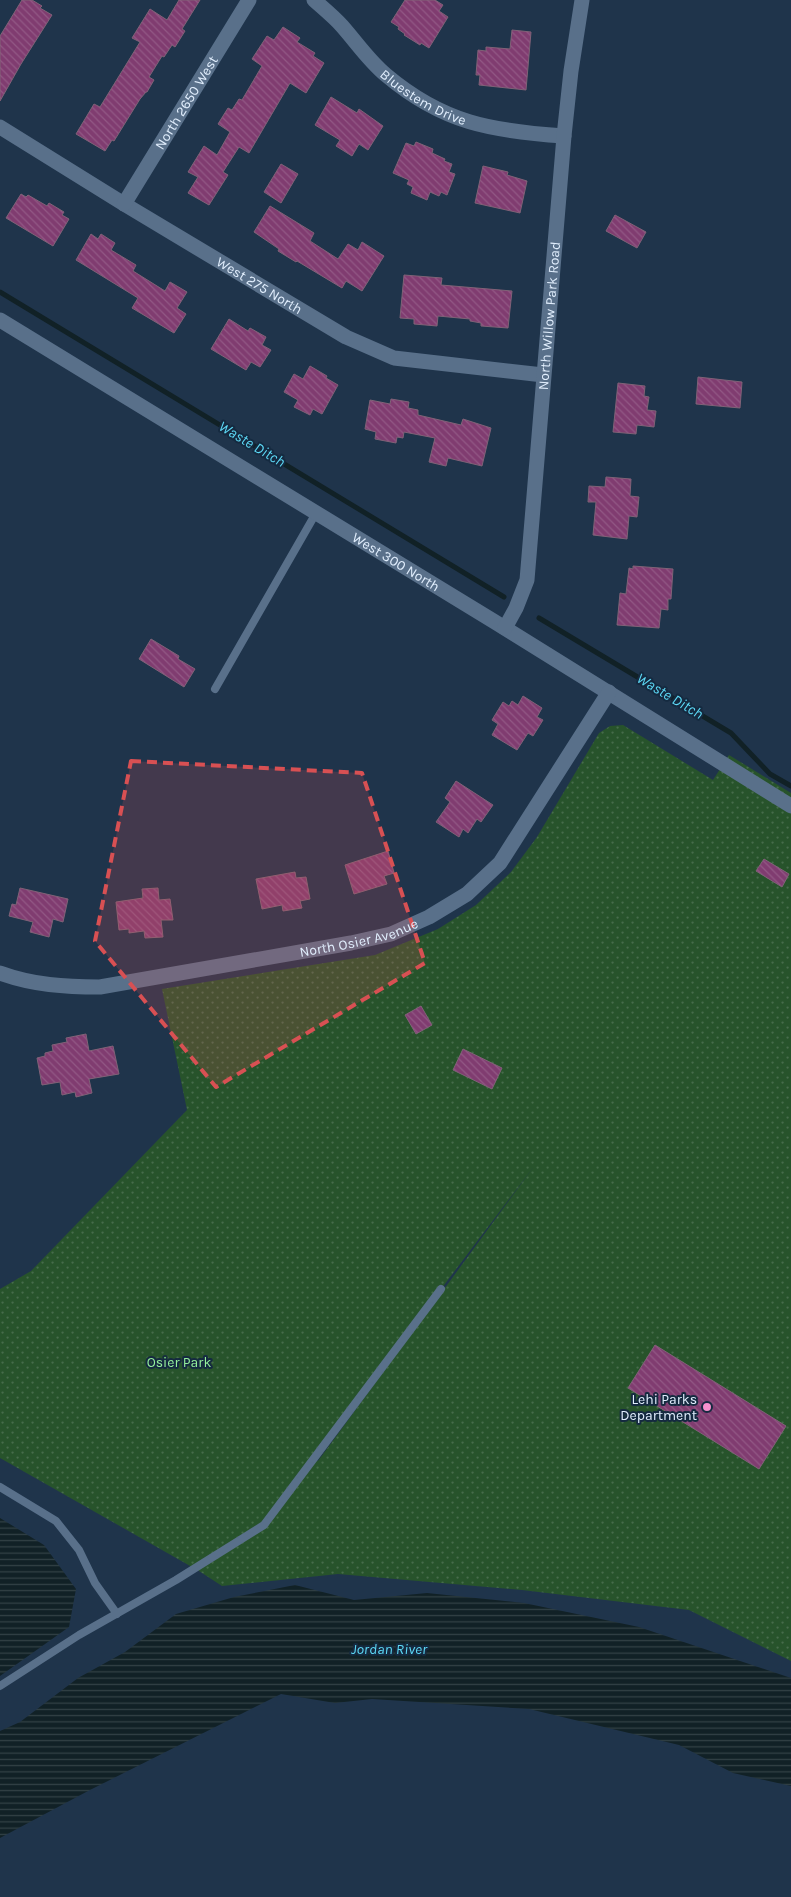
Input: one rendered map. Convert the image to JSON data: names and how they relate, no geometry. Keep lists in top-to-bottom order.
{
  "streets": {
    "street": [
      "Bluestem Drive",
      "North 2650 West",
      "West 275 North",
      "North Willow Park Road",
      "West 300 North",
      "North Osier Avenue"
    ]
  },
  "crossings": [
    ["Bluestem Drive", "North Willow Park Road"],
    ["North 2650 West", "West 275 North"],
    ["West 275 North", "North Willow Park Road"],
    ["North Willow Park Road", "West 300 North"],
    ["West 300 North", "North Osier Avenue"]
  ],
  "water": ["Waste Ditch", "Jordan River"],
  "parks": ["Osier Park"],
  "places": ["Lehi Parks Department"]
}
